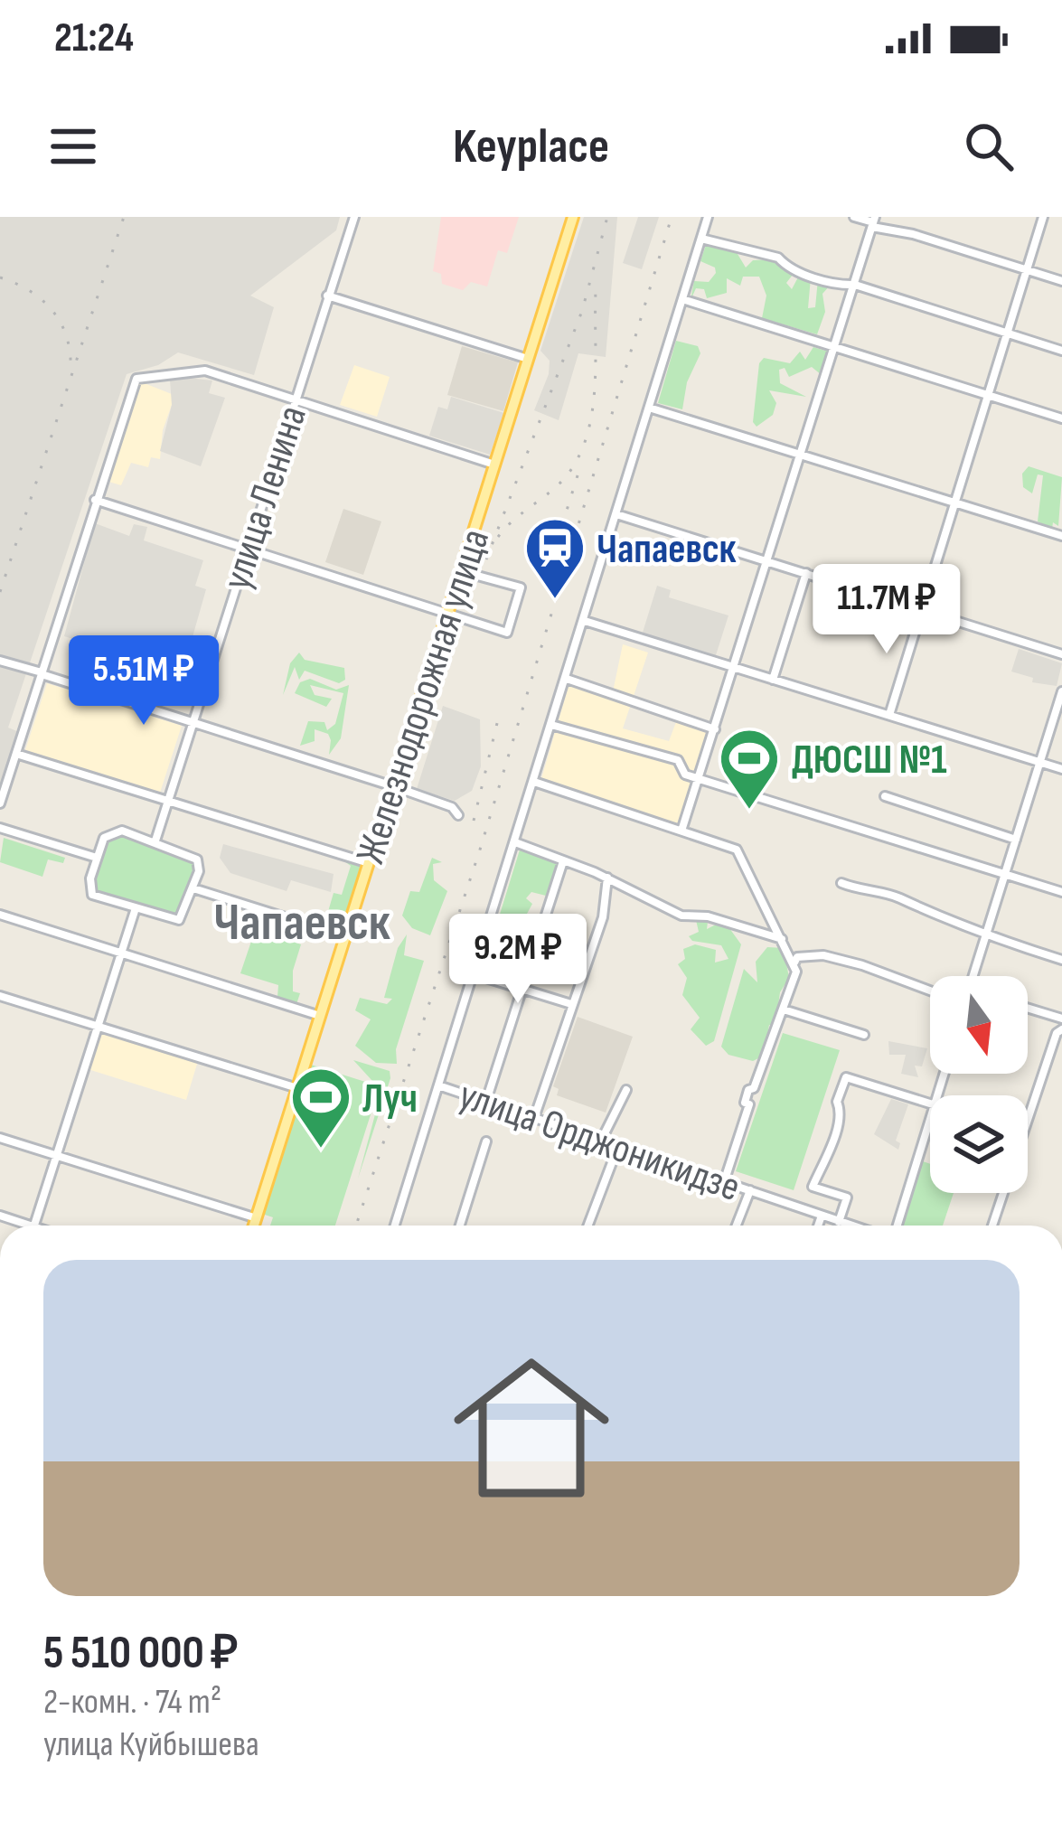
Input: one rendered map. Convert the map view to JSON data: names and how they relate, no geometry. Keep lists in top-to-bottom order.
{
  "streets": {
    "main road": ["Железнодорожная улица"],
    "street": ["улица Ленина", "улица Орджоникидзе"]
  },
  "districts": ["Чапаевск"],
  "places": {
    "station": ["Чапаевск"],
    "sports": ["ДЮСШ №1", "Луч"]
  },
  "north": "bottom",
  "page": {
    "status": "21:24",
    "header": "Keyplace",
    "price": ["11.7M ₽", "5.51M ₽", "9.2M ₽"],
    "list": [
      {
        "name": "5 510 000 ₽",
        "note": "2-комн. · 74 m² · улица Куйбышева"
      }
    ]
  }
}
